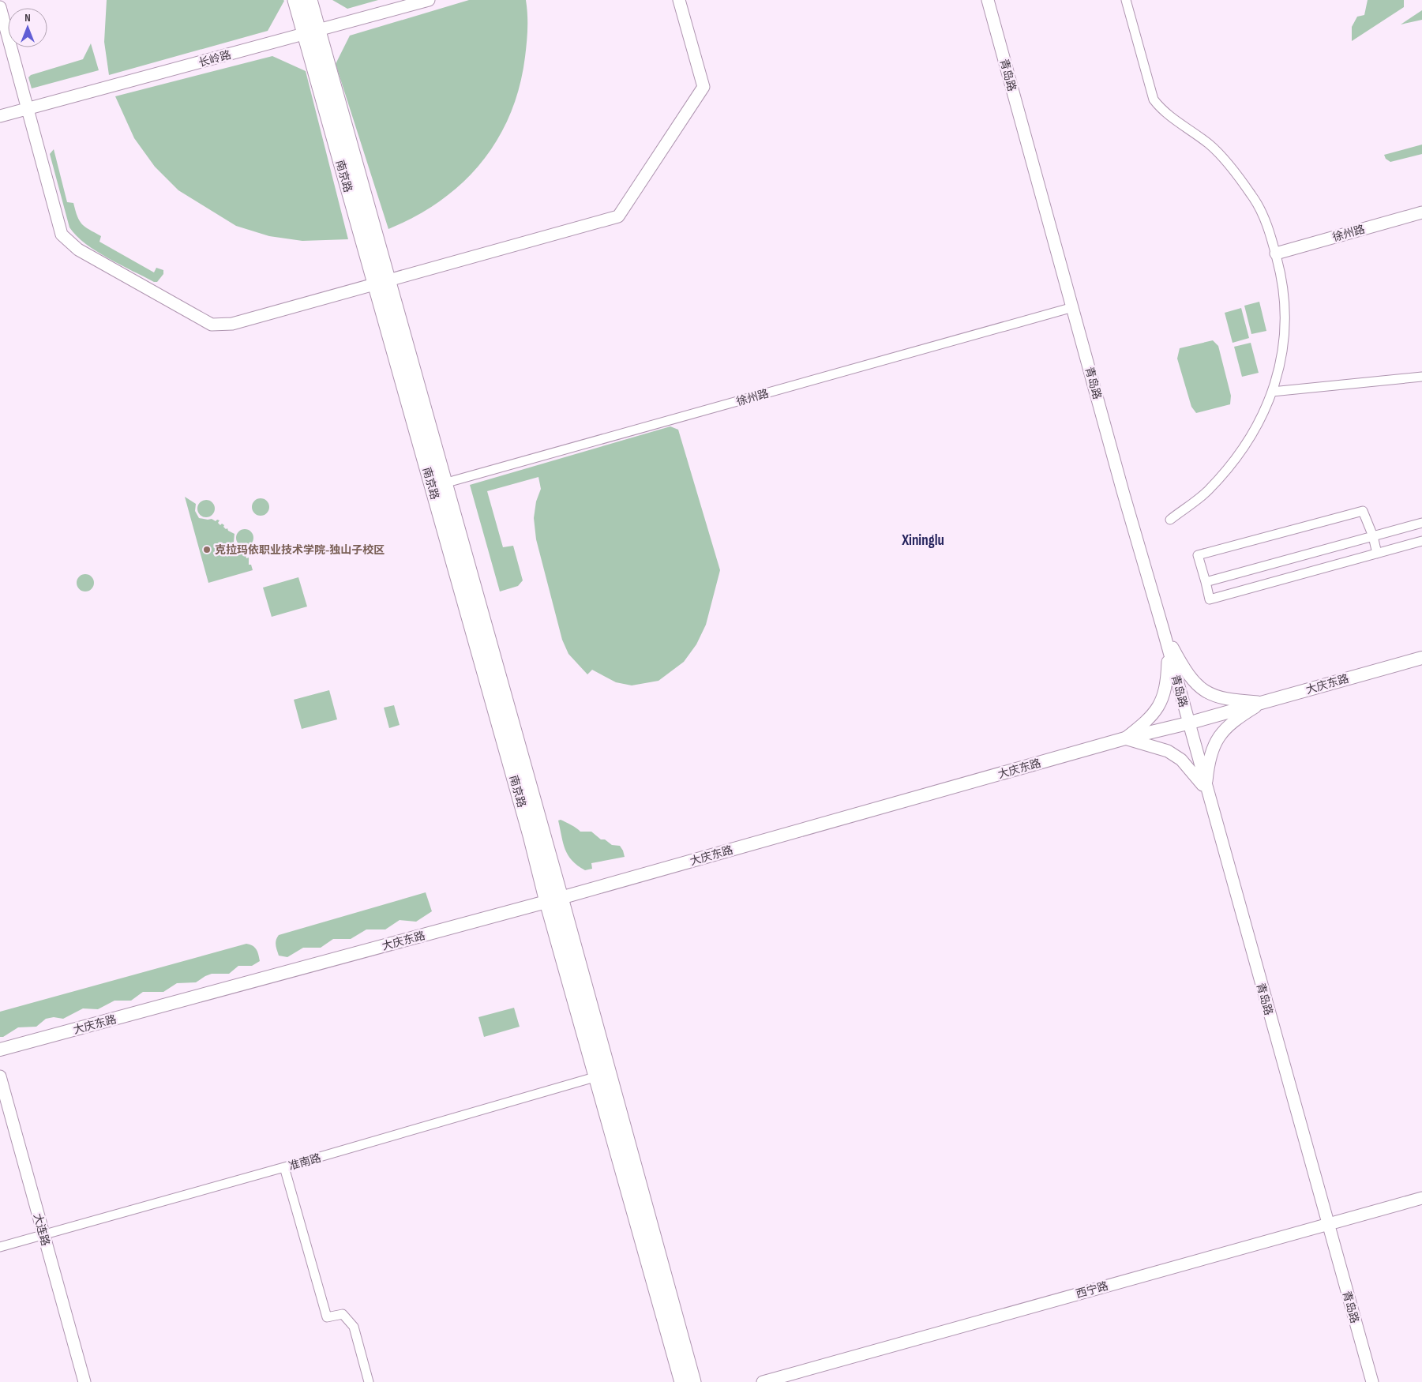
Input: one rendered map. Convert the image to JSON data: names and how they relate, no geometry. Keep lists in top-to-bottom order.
{
  "streets": {
    "main road": ["南京路", "大庆东路"],
    "street": [
      "长岭路",
      "青岛路",
      "徐州路",
      "准南路",
      "大连路",
      "西宁路"
    ]
  },
  "crossings": [
    ["长岭路", "南京路"],
    ["青岛路", "徐州路"],
    ["青岛路", "大庆东路"],
    ["青岛路", "西宁路"],
    ["南京路", "徐州路"],
    ["南京路", "大庆东路"],
    ["南京路", "准南路"],
    ["准南路", "大连路"]
  ],
  "districts": ["Xininglu"],
  "places": ["克拉玛依职业技术学院-独山子校区"],
  "north": "top"
}
